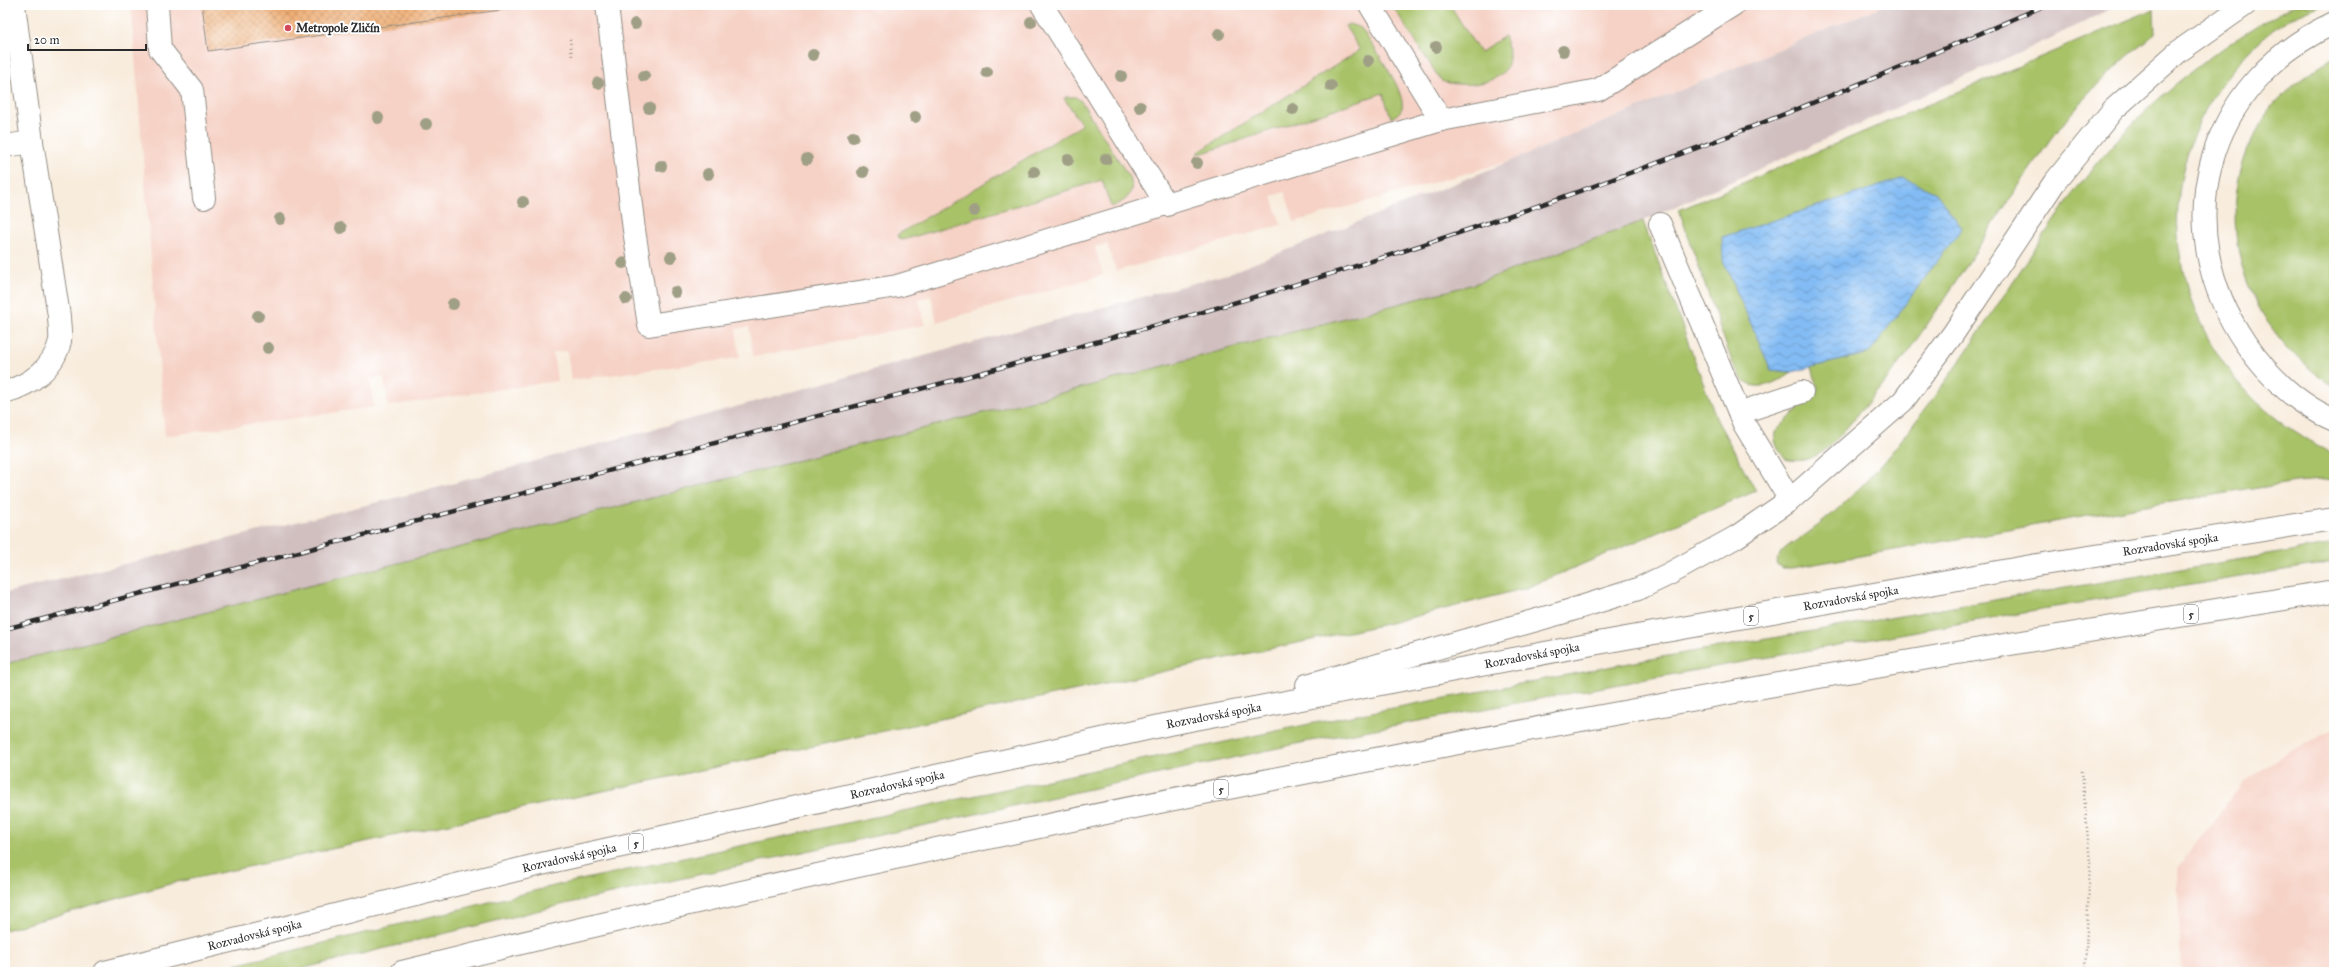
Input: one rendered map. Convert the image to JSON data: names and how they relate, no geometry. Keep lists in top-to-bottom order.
{
  "streets": {
    "main road": ["Rozvadovská spojka", "5"]
  },
  "places": ["Metropole Zličín"],
  "scale_bar": "20 m"
}
